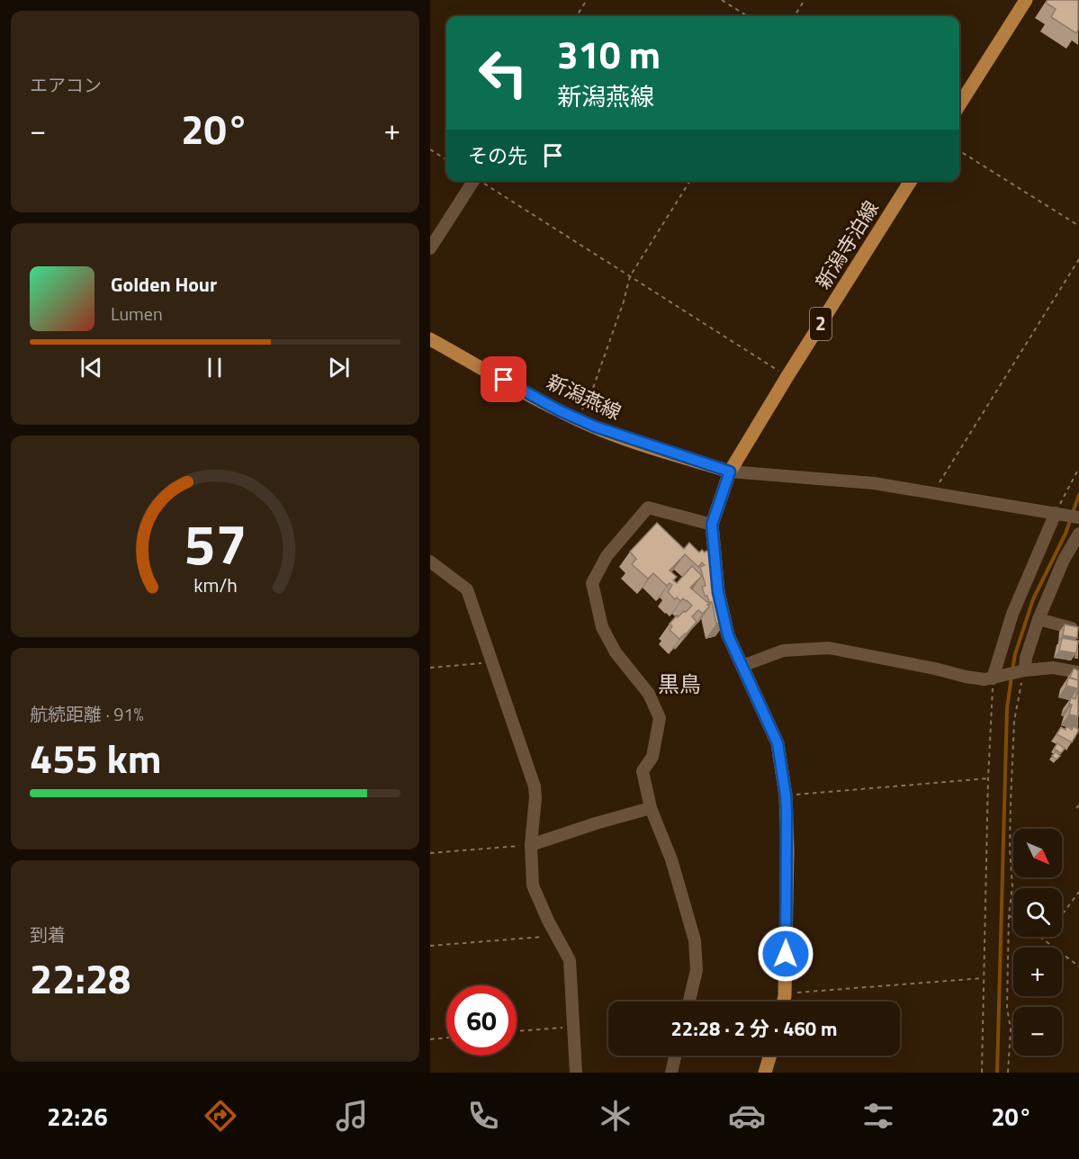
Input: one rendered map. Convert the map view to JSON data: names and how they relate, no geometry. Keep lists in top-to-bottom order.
{
  "streets": {
    "main road": ["新潟寺泊線", "2", "新潟燕線"]
  },
  "crossings": [
    ["新潟寺泊線", "2"],
    ["新潟寺泊線", "新潟燕線"],
    ["2", "新潟燕線"]
  ],
  "districts": ["黒鳥"],
  "north": "bottom right",
  "page": {
    "tile": [
      "エアコン",
      ["航続距離 · 91%", "455 km"],
      ["到着", "22:28"]
    ],
    "turn": ["310 m", "新潟燕線"],
    "heat": ["−", "20°", "+"],
    "then": "その先",
    "song": ["Golden Hour", "Lumen"],
    "map_buttons": ["+", "−"],
    "limit": "60",
    "trip": "22:28 · 2 分 · 460 m",
    "tabs": ["22:26", "20°"],
    "gauge": ["57", "km/h"]
  }
}
